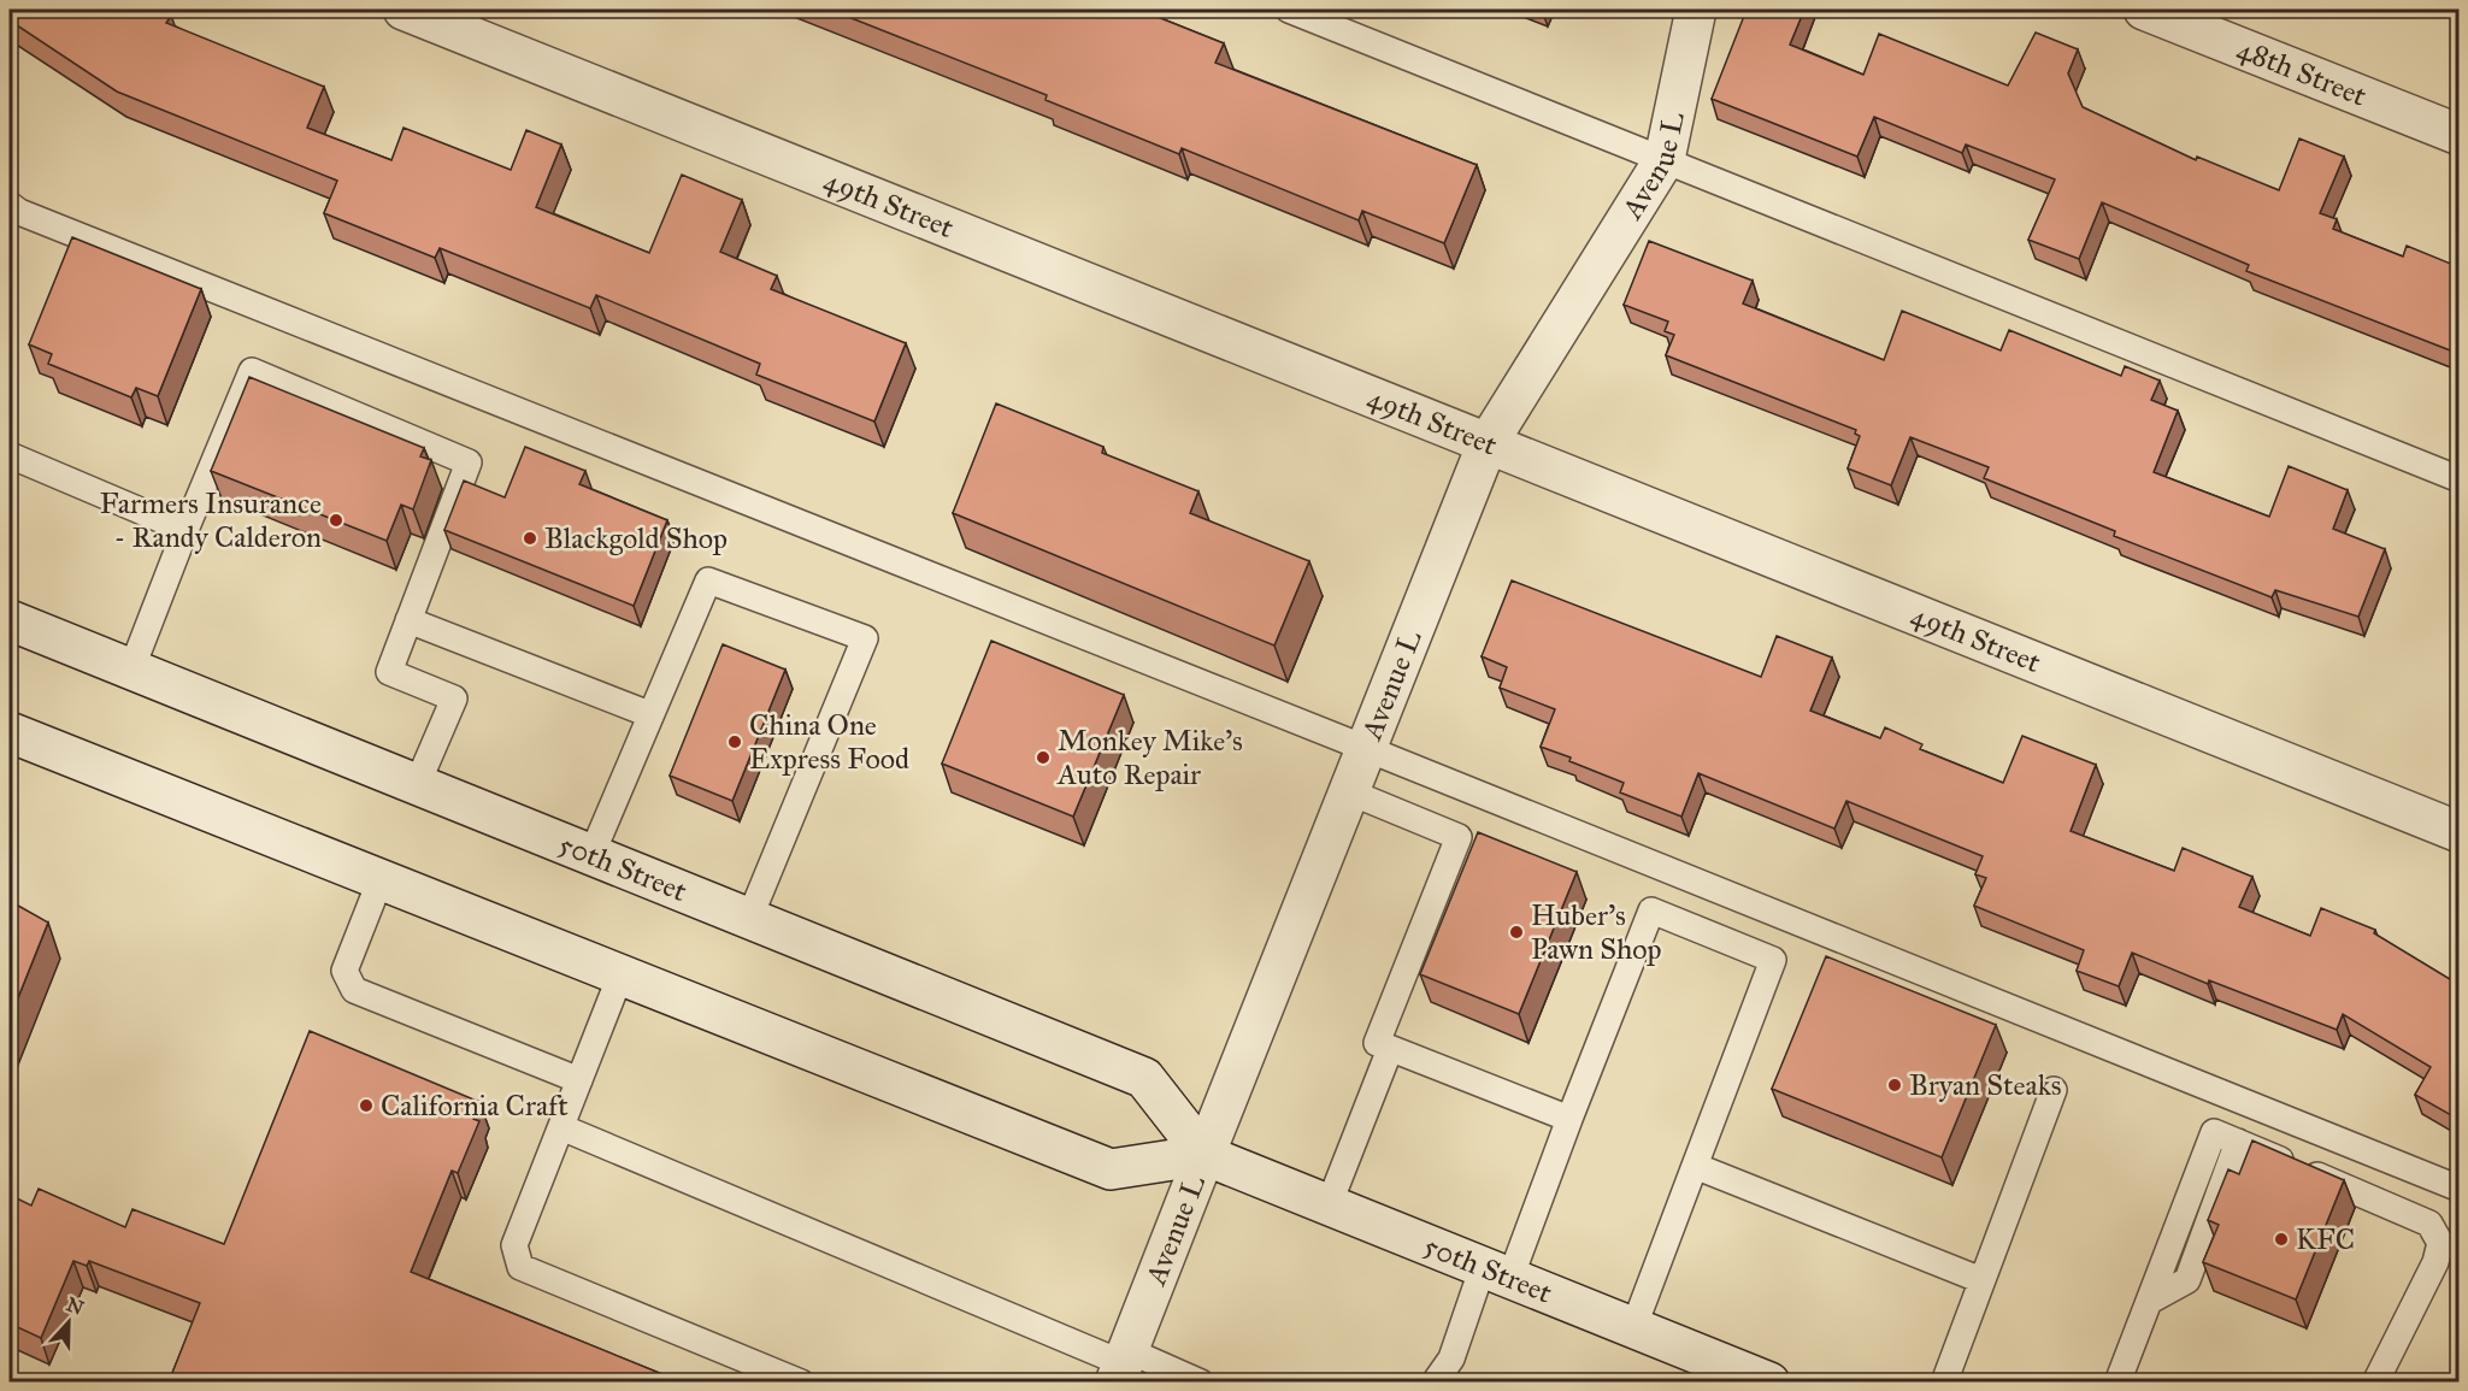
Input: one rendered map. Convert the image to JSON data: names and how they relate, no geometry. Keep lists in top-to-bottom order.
{
  "streets": {
    "street": [
      "48th Street",
      "Avenue L",
      "49th Street",
      "50th Street"
    ]
  },
  "crossings": [
    ["Avenue L", "49th Street"],
    ["Avenue L", "50th Street"]
  ],
  "places": [
    "Farmers Insurance - Randy Calderon",
    "Blackgold Shop",
    "China One Express Food",
    "Monkey Mike's Auto Repair",
    "Huber's Pawn Shop",
    "Bryan Steaks",
    "California Craft",
    "KFC"
  ],
  "north": "top"
}
